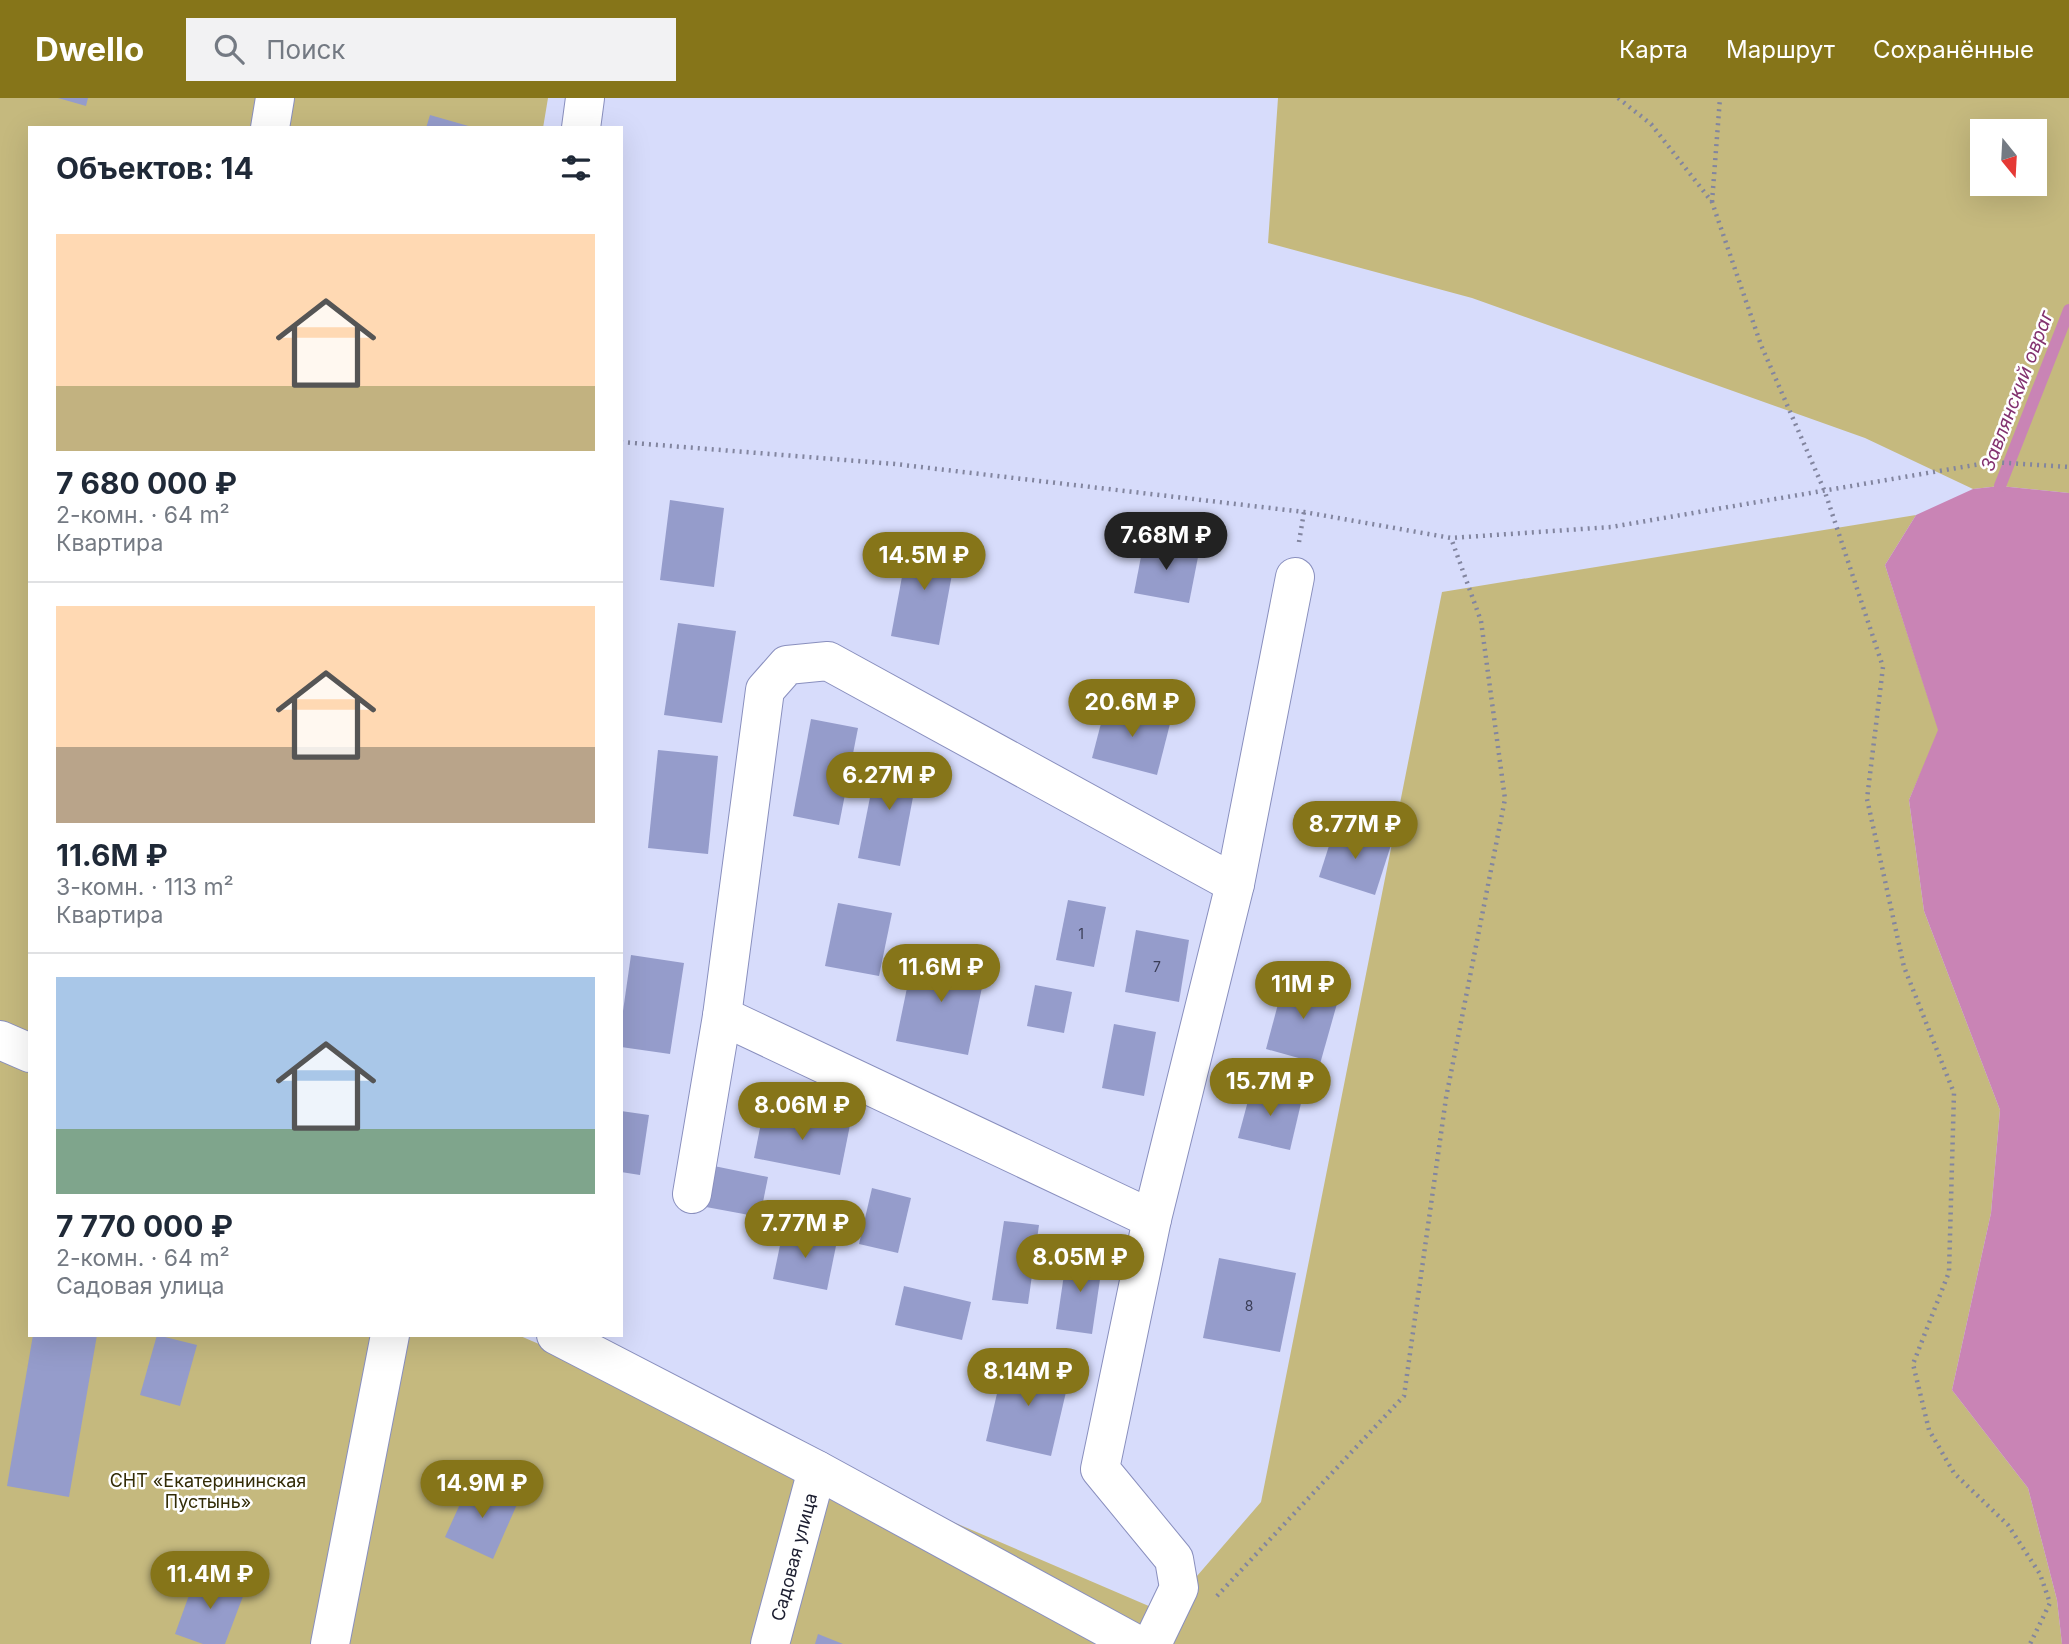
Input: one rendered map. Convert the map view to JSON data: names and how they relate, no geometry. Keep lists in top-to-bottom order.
{
  "streets": {
    "street": ["Садовая улица"]
  },
  "water": ["Завлянский овраг"],
  "parks": ["СНТ «Екатерининская Пустынь»"],
  "house_numbers": ["1", "7", "8"],
  "north": "bottom",
  "page": {
    "header": "Dwello",
    "search": "Поиск",
    "nav": ["Карта", "Маршрут", "Сохранённые"],
    "heading": "Объектов: 14",
    "list": [
      {
        "name": "7 680 000 ₽",
        "note": "2-комн. · 64 m² · Квартира"
      },
      {
        "name": "11.6M ₽",
        "note": "3-комн. · 113 m² · Квартира"
      },
      {
        "name": "7 770 000 ₽",
        "note": "2-комн. · 64 m² · Садовая улица"
      }
    ],
    "price": [
      "7.68M ₽",
      "14.5M ₽",
      "20.6M ₽",
      "6.27M ₽",
      "8.77M ₽",
      "11.6M ₽",
      "11M ₽",
      "15.7M ₽",
      "8.06M ₽",
      "7.77M ₽",
      "8.05M ₽",
      "8.14M ₽",
      "14.9M ₽",
      "11.4M ₽"
    ]
  }
}
